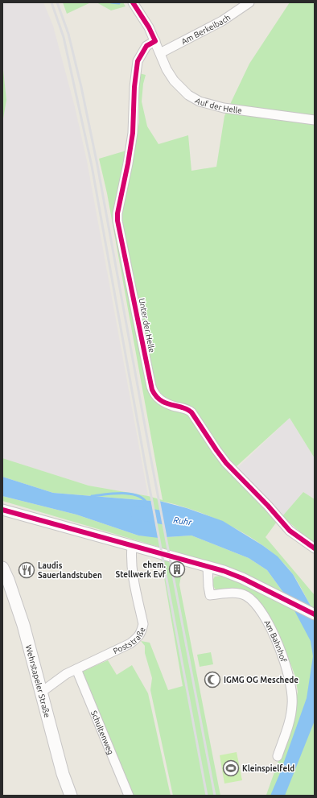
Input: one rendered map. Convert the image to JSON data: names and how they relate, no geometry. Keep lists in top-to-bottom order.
{
  "streets": {
    "main road": ["Wehrstapeler Straße"],
    "street": [
      "Am Berkeibach",
      "Auf der Helle",
      "Unter der Helle",
      "Poststraße",
      "Am Bahnhof",
      "Schultenweg"
    ]
  },
  "crossings": [
    ["Am Berkeibach", "Auf der Helle"],
    ["Auf der Helle", "Unter der Helle"],
    ["Poststraße", "Wehrstapeler Straße"],
    ["Poststraße", "Schultenweg"]
  ],
  "water": ["Ruhr"],
  "places": {
    "building": ["ehem. Stellwerk Evf"],
    "restaurant": ["Laudis Sauerlandstuben"],
    "mosque": ["IGMG OG Meschede"],
    "sports": ["Kleinspielfeld"]
  }
}
